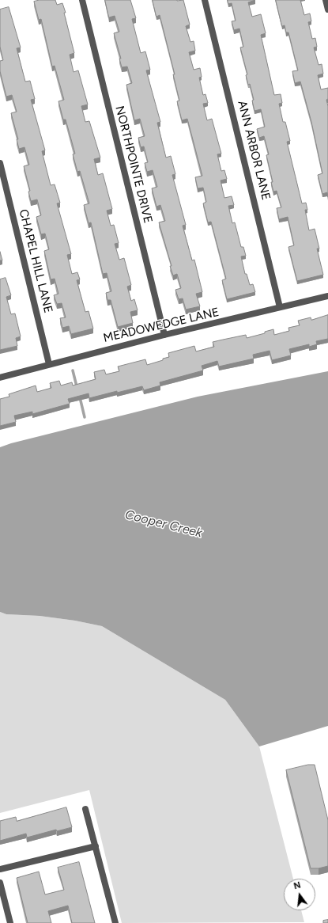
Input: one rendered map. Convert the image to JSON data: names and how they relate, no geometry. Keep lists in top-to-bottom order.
{
  "streets": {
    "street": [
      "ANN ARBOR LANE",
      "NORTHPOINTE DRIVE",
      "CHAPEL HILL LANE",
      "MEADOWEDGE LANE"
    ]
  },
  "crossings": [
    ["ANN ARBOR LANE", "MEADOWEDGE LANE"],
    ["NORTHPOINTE DRIVE", "MEADOWEDGE LANE"],
    ["CHAPEL HILL LANE", "MEADOWEDGE LANE"]
  ],
  "water": ["Cooper Creek"],
  "north": "top"
}
